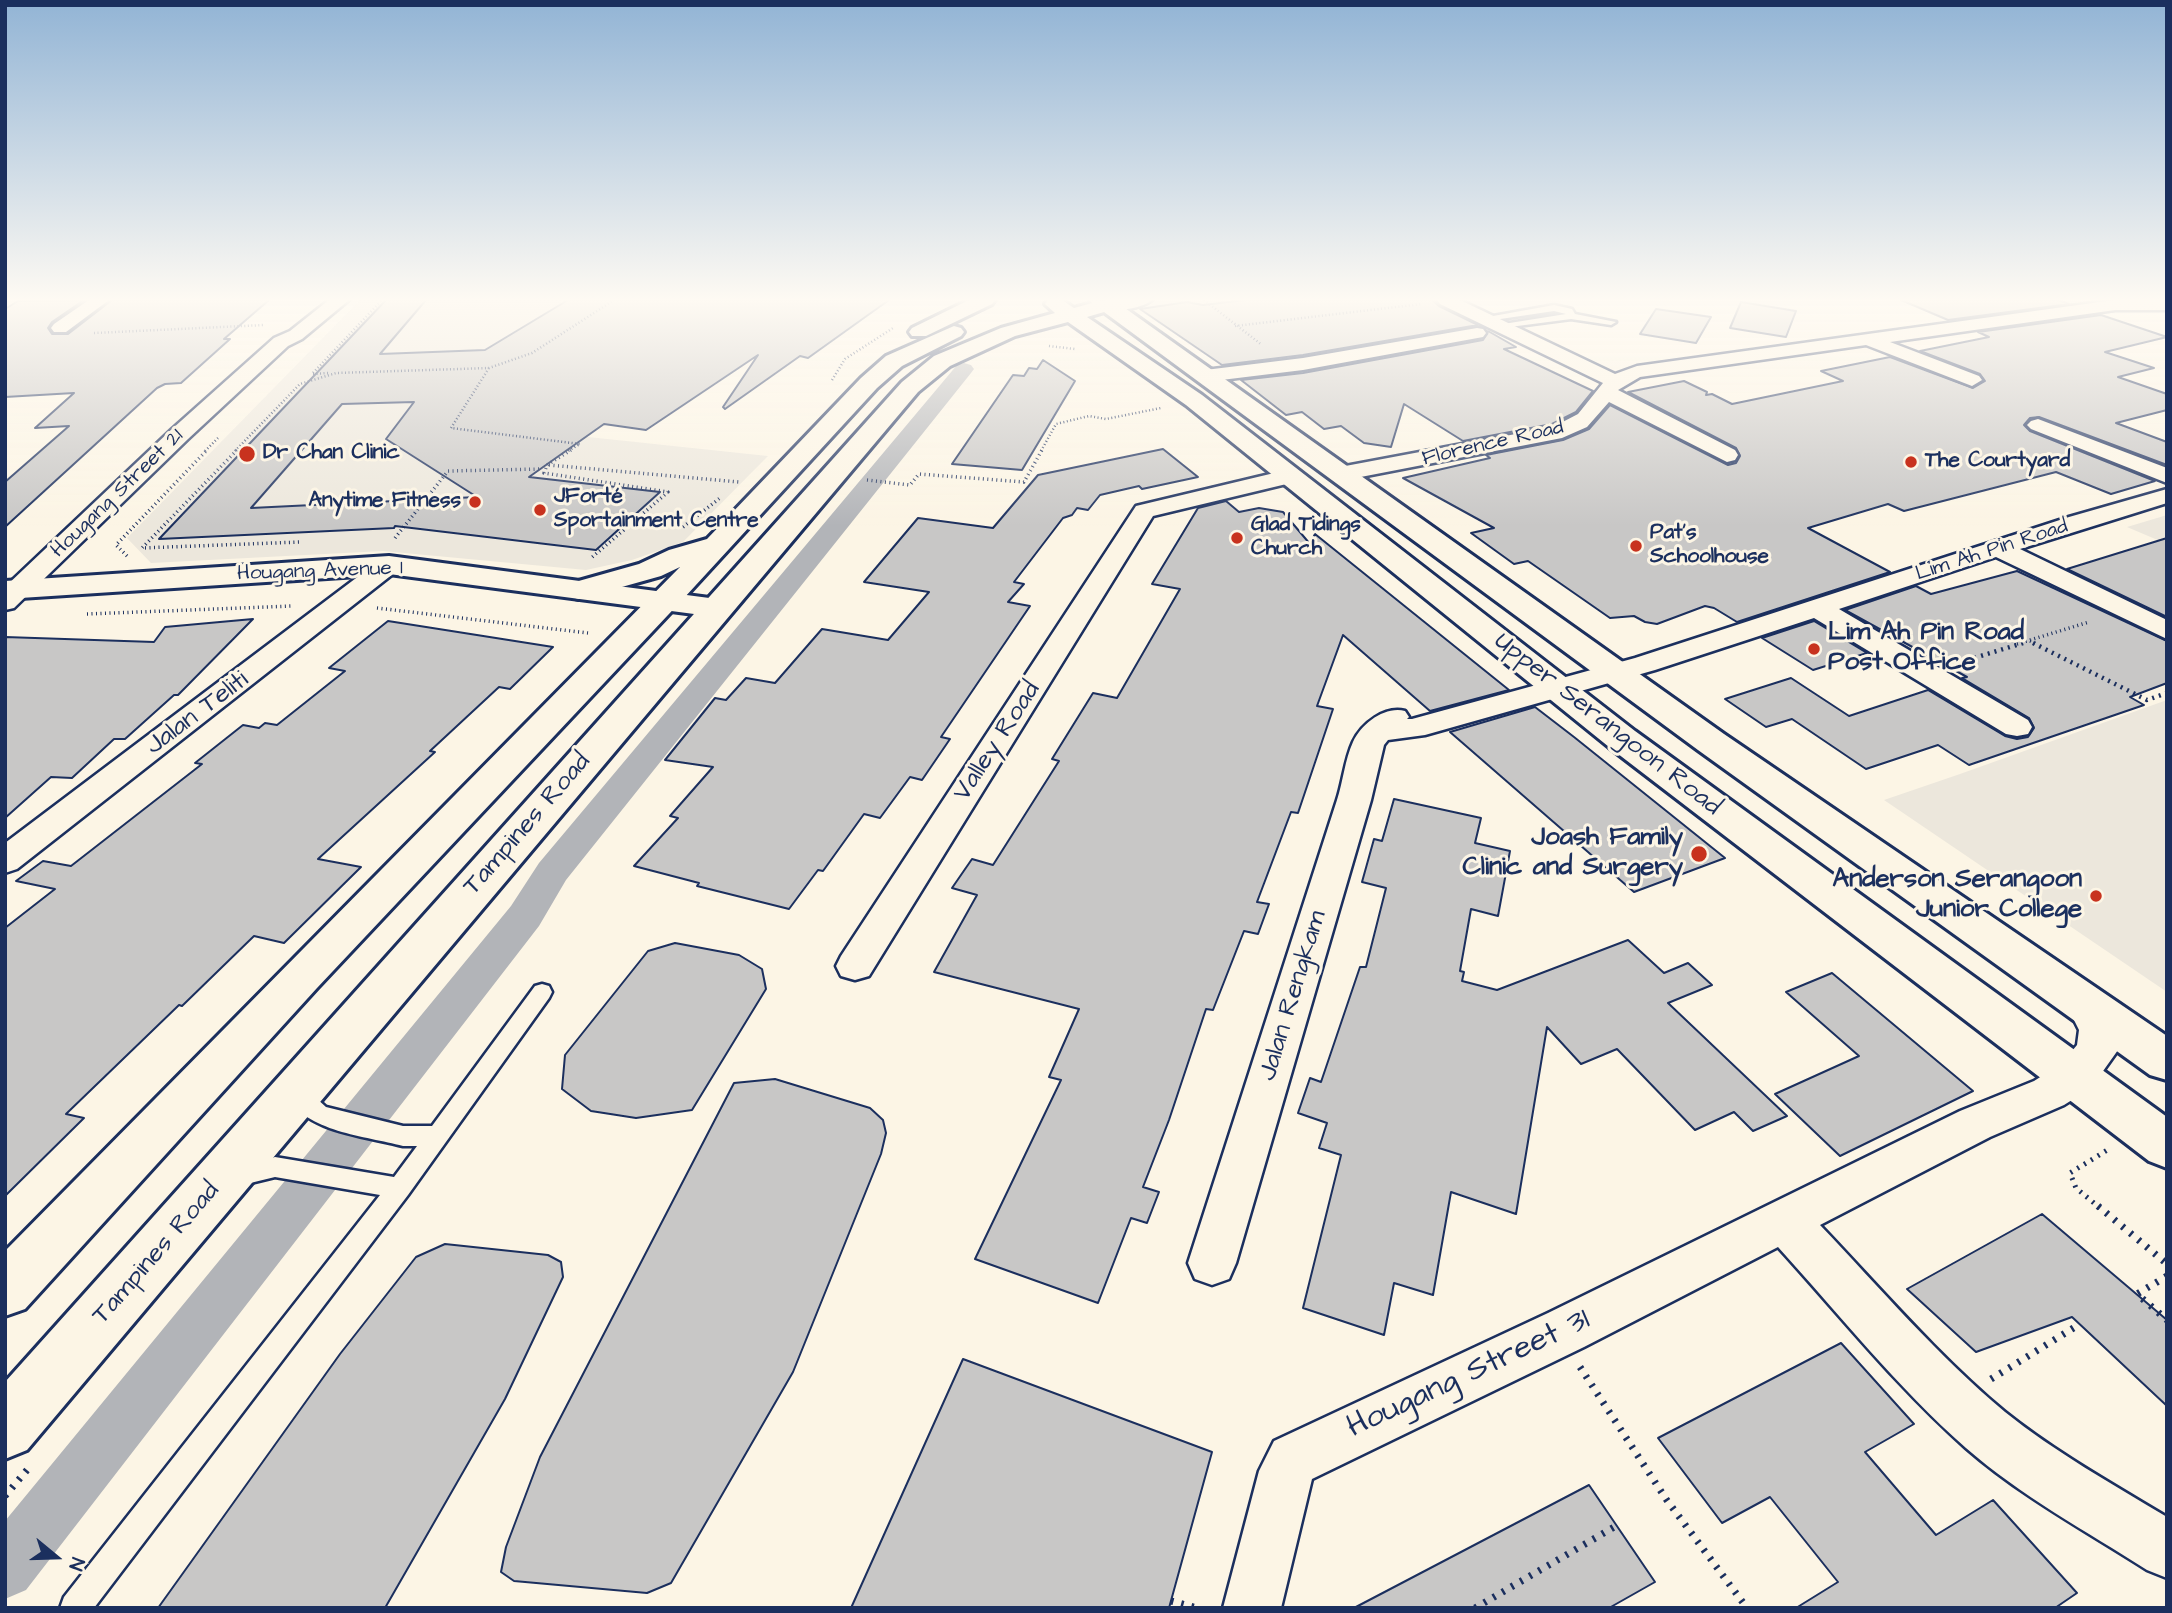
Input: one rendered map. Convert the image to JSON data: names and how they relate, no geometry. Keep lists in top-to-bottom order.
{
  "streets": {
    "main road": ["Hougang Avenue 1", "Upper Serangoon Road", "Tampines Road"],
    "street": [
      "Florence Road",
      "Hougang Street 21",
      "Lim Ah Pin Road",
      "Jalan Teliti",
      "Valley Road",
      "Jalan Rengkam",
      "Hougang Street 31"
    ]
  },
  "crossings": [
    ["Florence Road", "Upper Serangoon Road"],
    ["Hougang Street 21", "Hougang Avenue 1"],
    ["Lim Ah Pin Road", "Upper Serangoon Road"],
    ["Lim Ah Pin Road", "Jalan Rengkam"],
    ["Hougang Avenue 1", "Jalan Teliti"],
    ["Hougang Avenue 1", "Tampines Road"],
    ["Upper Serangoon Road", "Valley Road"],
    ["Upper Serangoon Road", "Jalan Rengkam"],
    ["Upper Serangoon Road", "Hougang Street 31"]
  ],
  "places": [
    "Dr Chan Clinic",
    "The Courtyard",
    "Anytime Fitness",
    "JForté Sportainment Centre",
    "Glad Tidings Church",
    "Pat's Schoolhouse",
    "Lim Ah Pin Road Post Office",
    "Joash Family Clinic and Surgery",
    "Anderson Serangoon Junior College"
  ],
  "north": "right"
}
